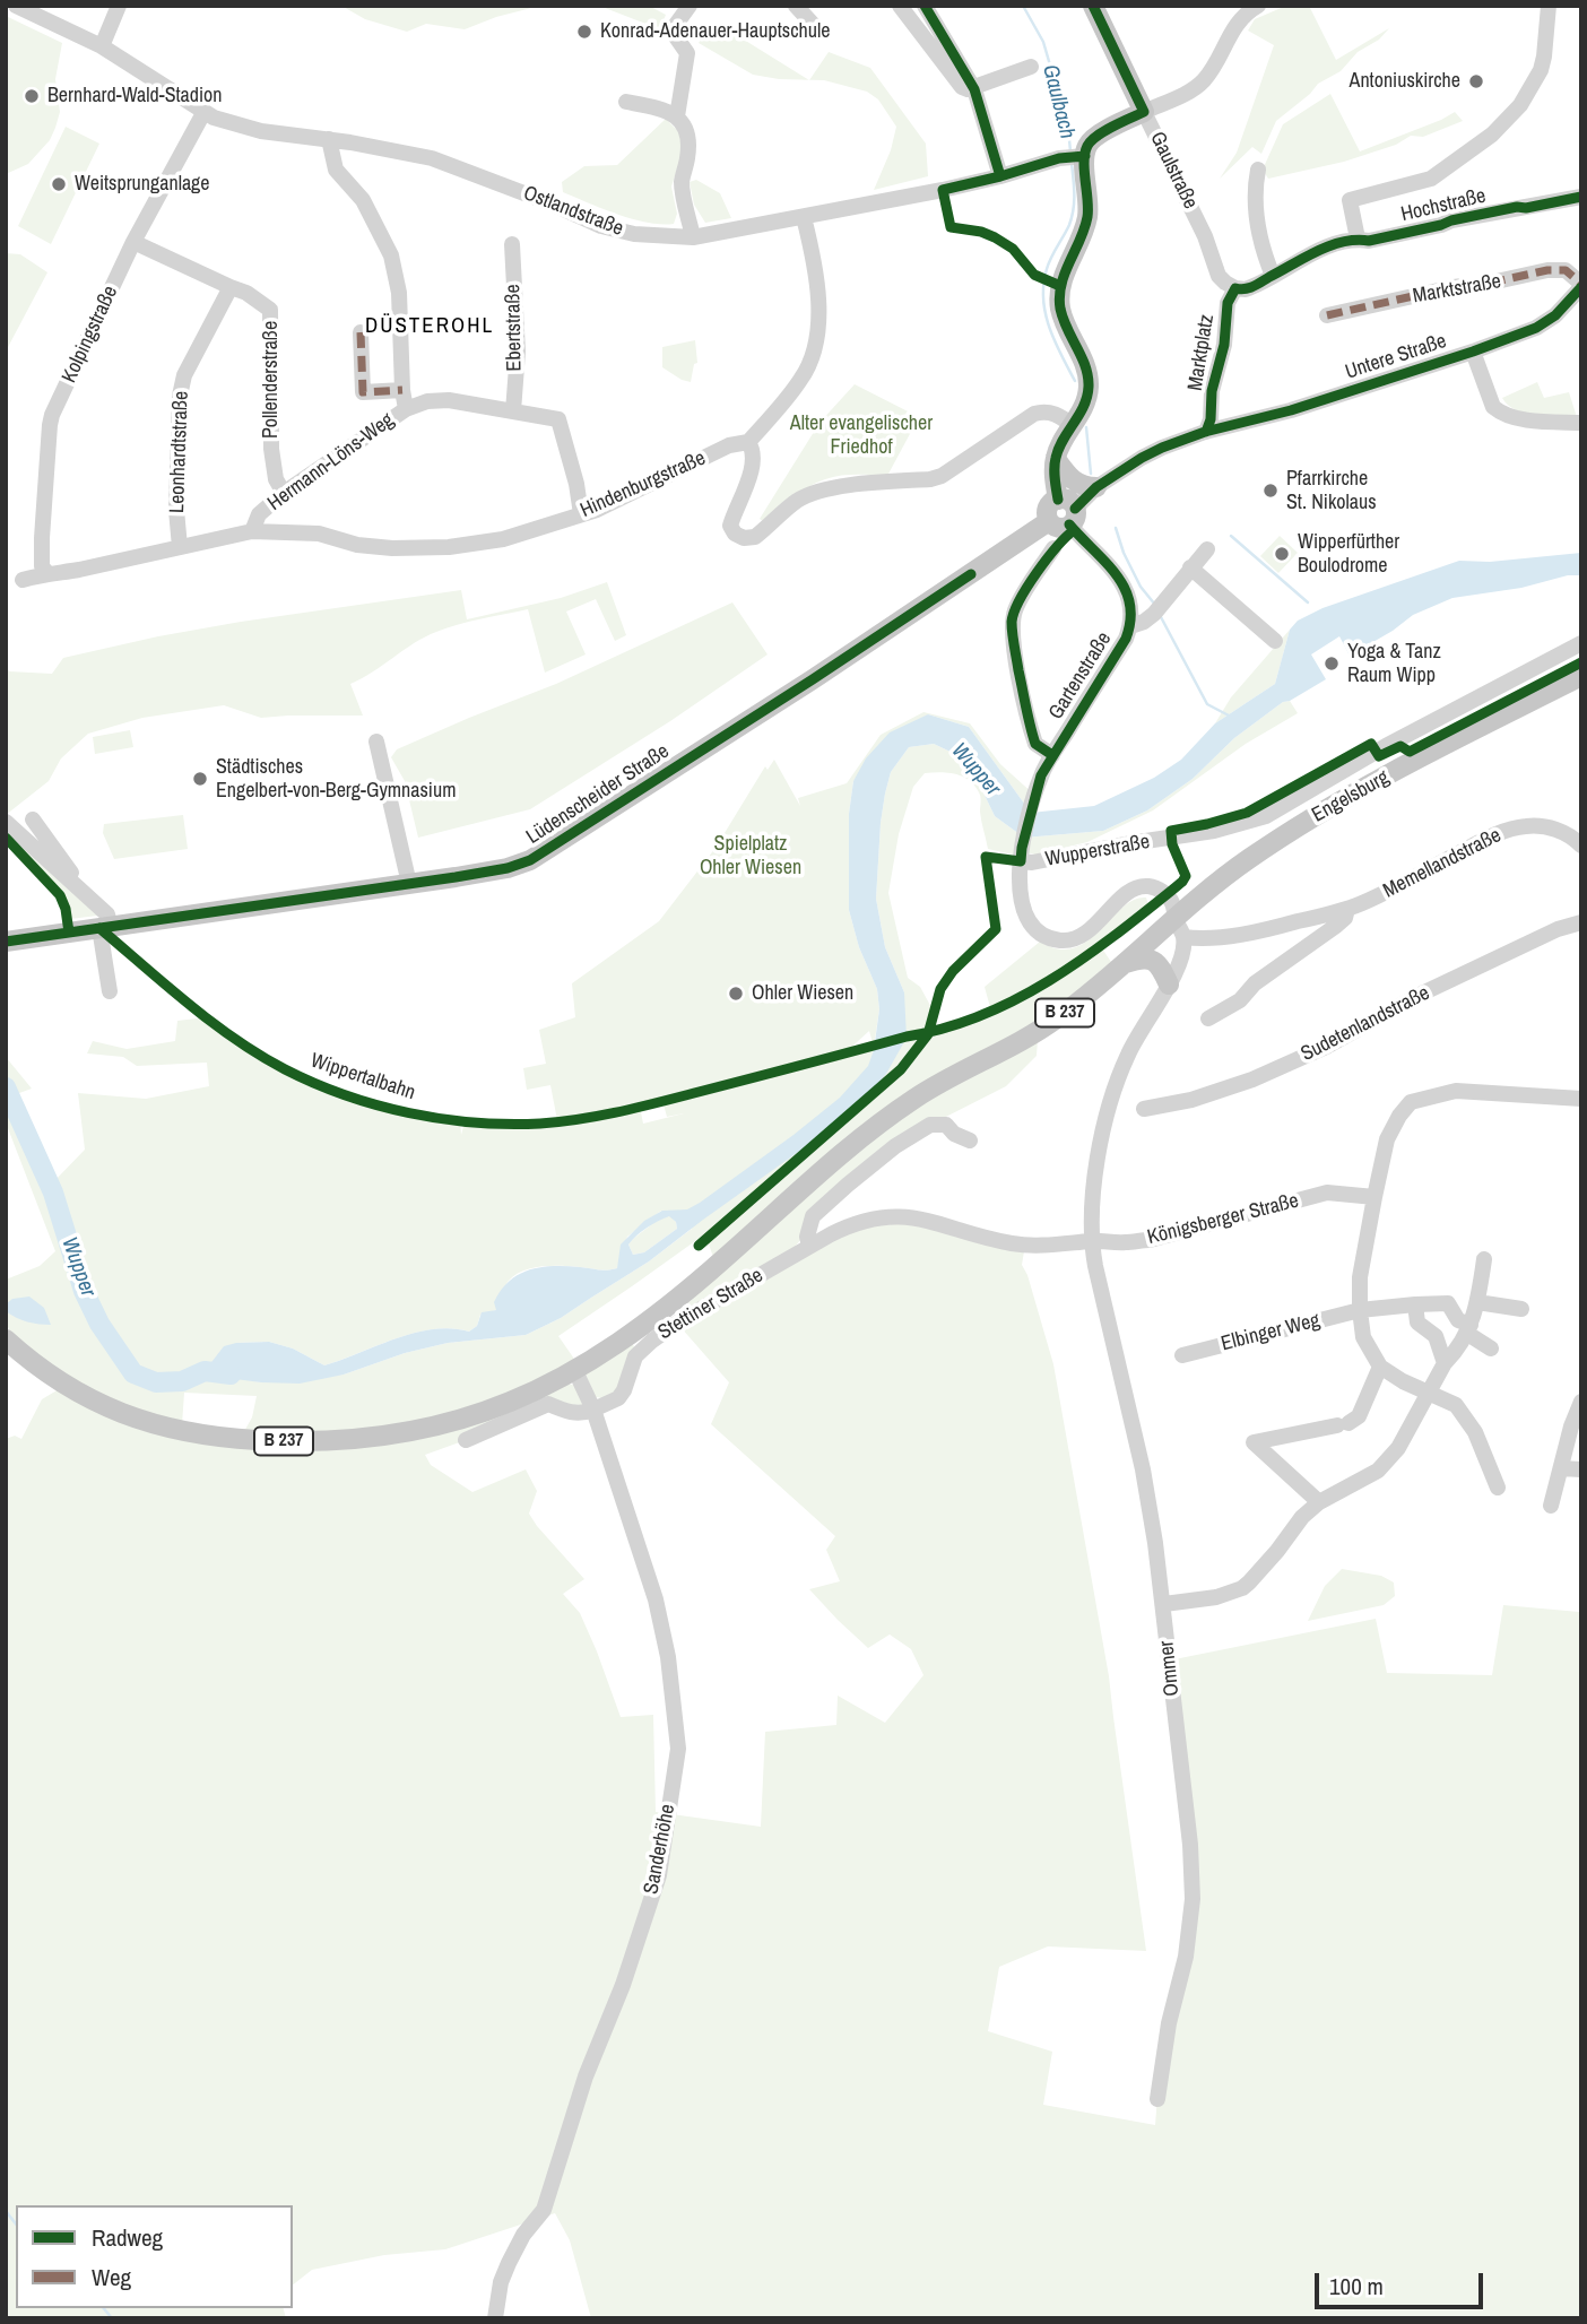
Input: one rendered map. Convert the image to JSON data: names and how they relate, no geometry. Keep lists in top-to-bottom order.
{
  "streets": {
    "main road": [
      "Gaulstraße",
      "Lüdenscheider Straße",
      "Engelsburg",
      "B 237"
    ],
    "street": [
      "Hochstraße",
      "Ostlandstraße",
      "Marktstraße",
      "Ebertstraße",
      "Kolpingstraße",
      "Marktplatz",
      "Untere Straße",
      "Pollenderstraße",
      "Leonhardtstraße",
      "Hermann-Löns-Weg",
      "Hindenburgstraße",
      "Gartenstraße",
      "Wupperstraße",
      "Memellandstraße",
      "Sudetenlandstraße",
      "Königsberger Straße",
      "Stettiner Straße",
      "Elbinger Weg",
      "Ommer",
      "Sanderhöhe"
    ],
    "cycle path": ["Wippertalbahn"]
  },
  "crossings": [
    ["Gaulstraße", "Marktplatz"],
    ["Ostlandstraße", "Kolpingstraße"],
    ["Marktstraße", "Untere Straße"],
    ["Ebertstraße", "Hermann-Löns-Weg"],
    ["Kolpingstraße", "Hindenburgstraße"],
    ["Marktplatz", "Untere Straße"],
    ["Marktplatz", "Lüdenscheider Straße"],
    ["Untere Straße", "Lüdenscheider Straße"],
    ["Pollenderstraße", "Leonhardtstraße"],
    ["Pollenderstraße", "Hermann-Löns-Weg"],
    ["Leonhardtstraße", "Hindenburgstraße"],
    ["Hermann-Löns-Weg", "Hindenburgstraße"],
    ["Gartenstraße", "Lüdenscheider Straße"],
    ["Gartenstraße", "Engelsburg"],
    ["Gartenstraße", "Wupperstraße"],
    ["Gartenstraße", "B 237"],
    ["Engelsburg", "B 237"],
    ["Königsberger Straße", "Stettiner Straße"],
    ["Königsberger Straße", "Ommer"],
    ["Stettiner Straße", "Ommer"],
    ["Stettiner Straße", "Sanderhöhe"]
  ],
  "districts": ["DÜSTEROHL"],
  "water": ["Gaulbach", "Wupper"],
  "parks": ["Alter evangelischer Friedhof", "Spielplatz Ohler Wiesen"],
  "places": [
    "Konrad-Adenauer-Hauptschule",
    "Antoniuskirche",
    "Bernhard-Wald-Stadion",
    "Weitsprunganlage",
    "Pfarrkirche St. Nikolaus",
    "Wipperfürther Boulodrome",
    "Yoga & Tanz Raum Wipp",
    "Städtisches Engelbert-von-Berg-Gymnasium",
    "Ohler Wiesen"
  ],
  "legend": ["Radweg", "Weg"],
  "scale_bar": "100 m"
}
